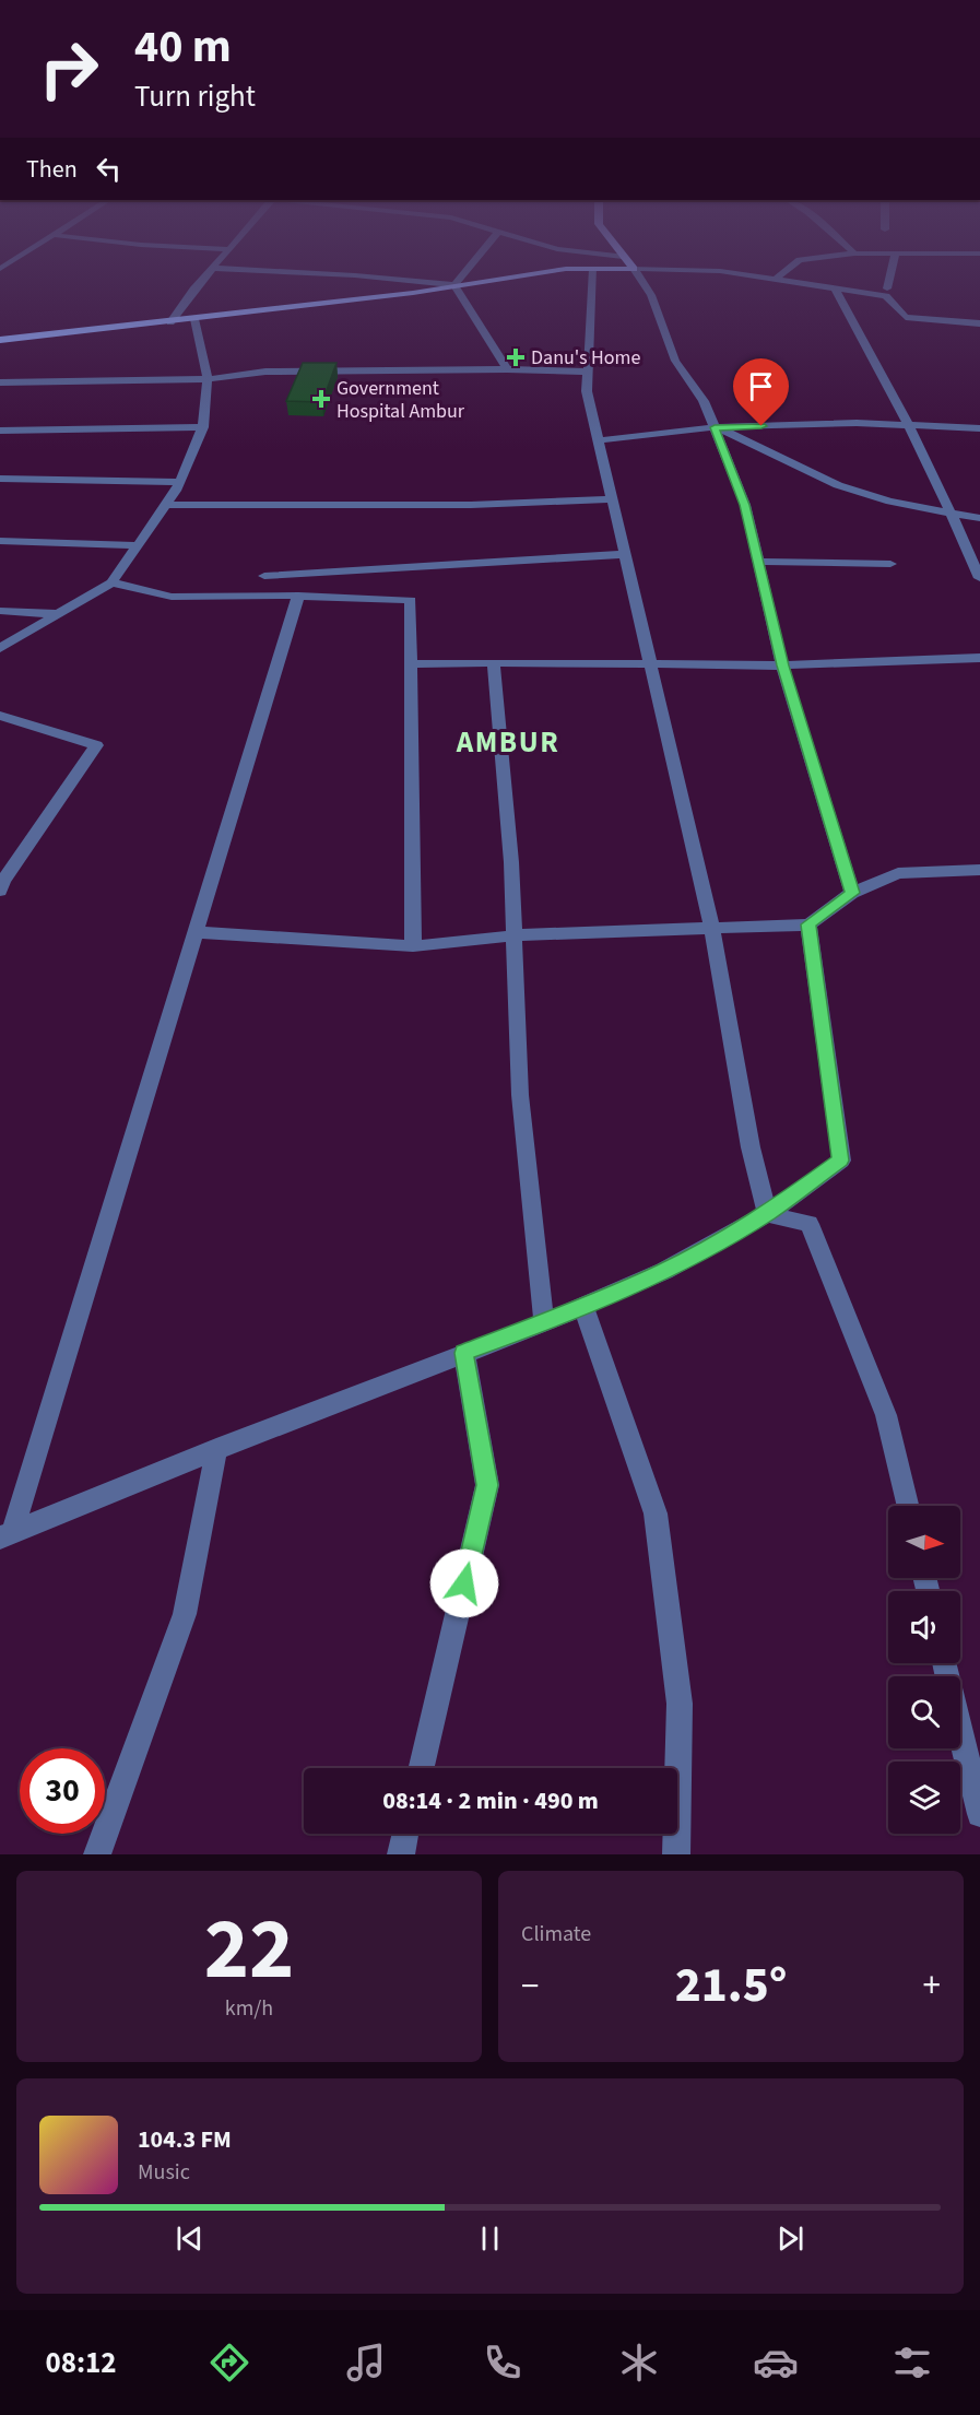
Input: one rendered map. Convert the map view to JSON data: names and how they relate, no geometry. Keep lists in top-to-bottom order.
{
  "districts": ["AMBUR"],
  "places": {
    "health": ["Danu's Home", "Government Hospital Ambur"]
  },
  "north": "right",
  "page": {
    "turn": ["40 m", "Turn right"],
    "then": "Then",
    "limit": "30",
    "trip": "08:14 · 2 min · 490 m",
    "tile": [
      ["22", "km/h"],
      "Climate"
    ],
    "heat": ["−", "21.5°", "+"],
    "song": ["104.3 FM", "Music"],
    "tabs": "08:12"
  }
}
